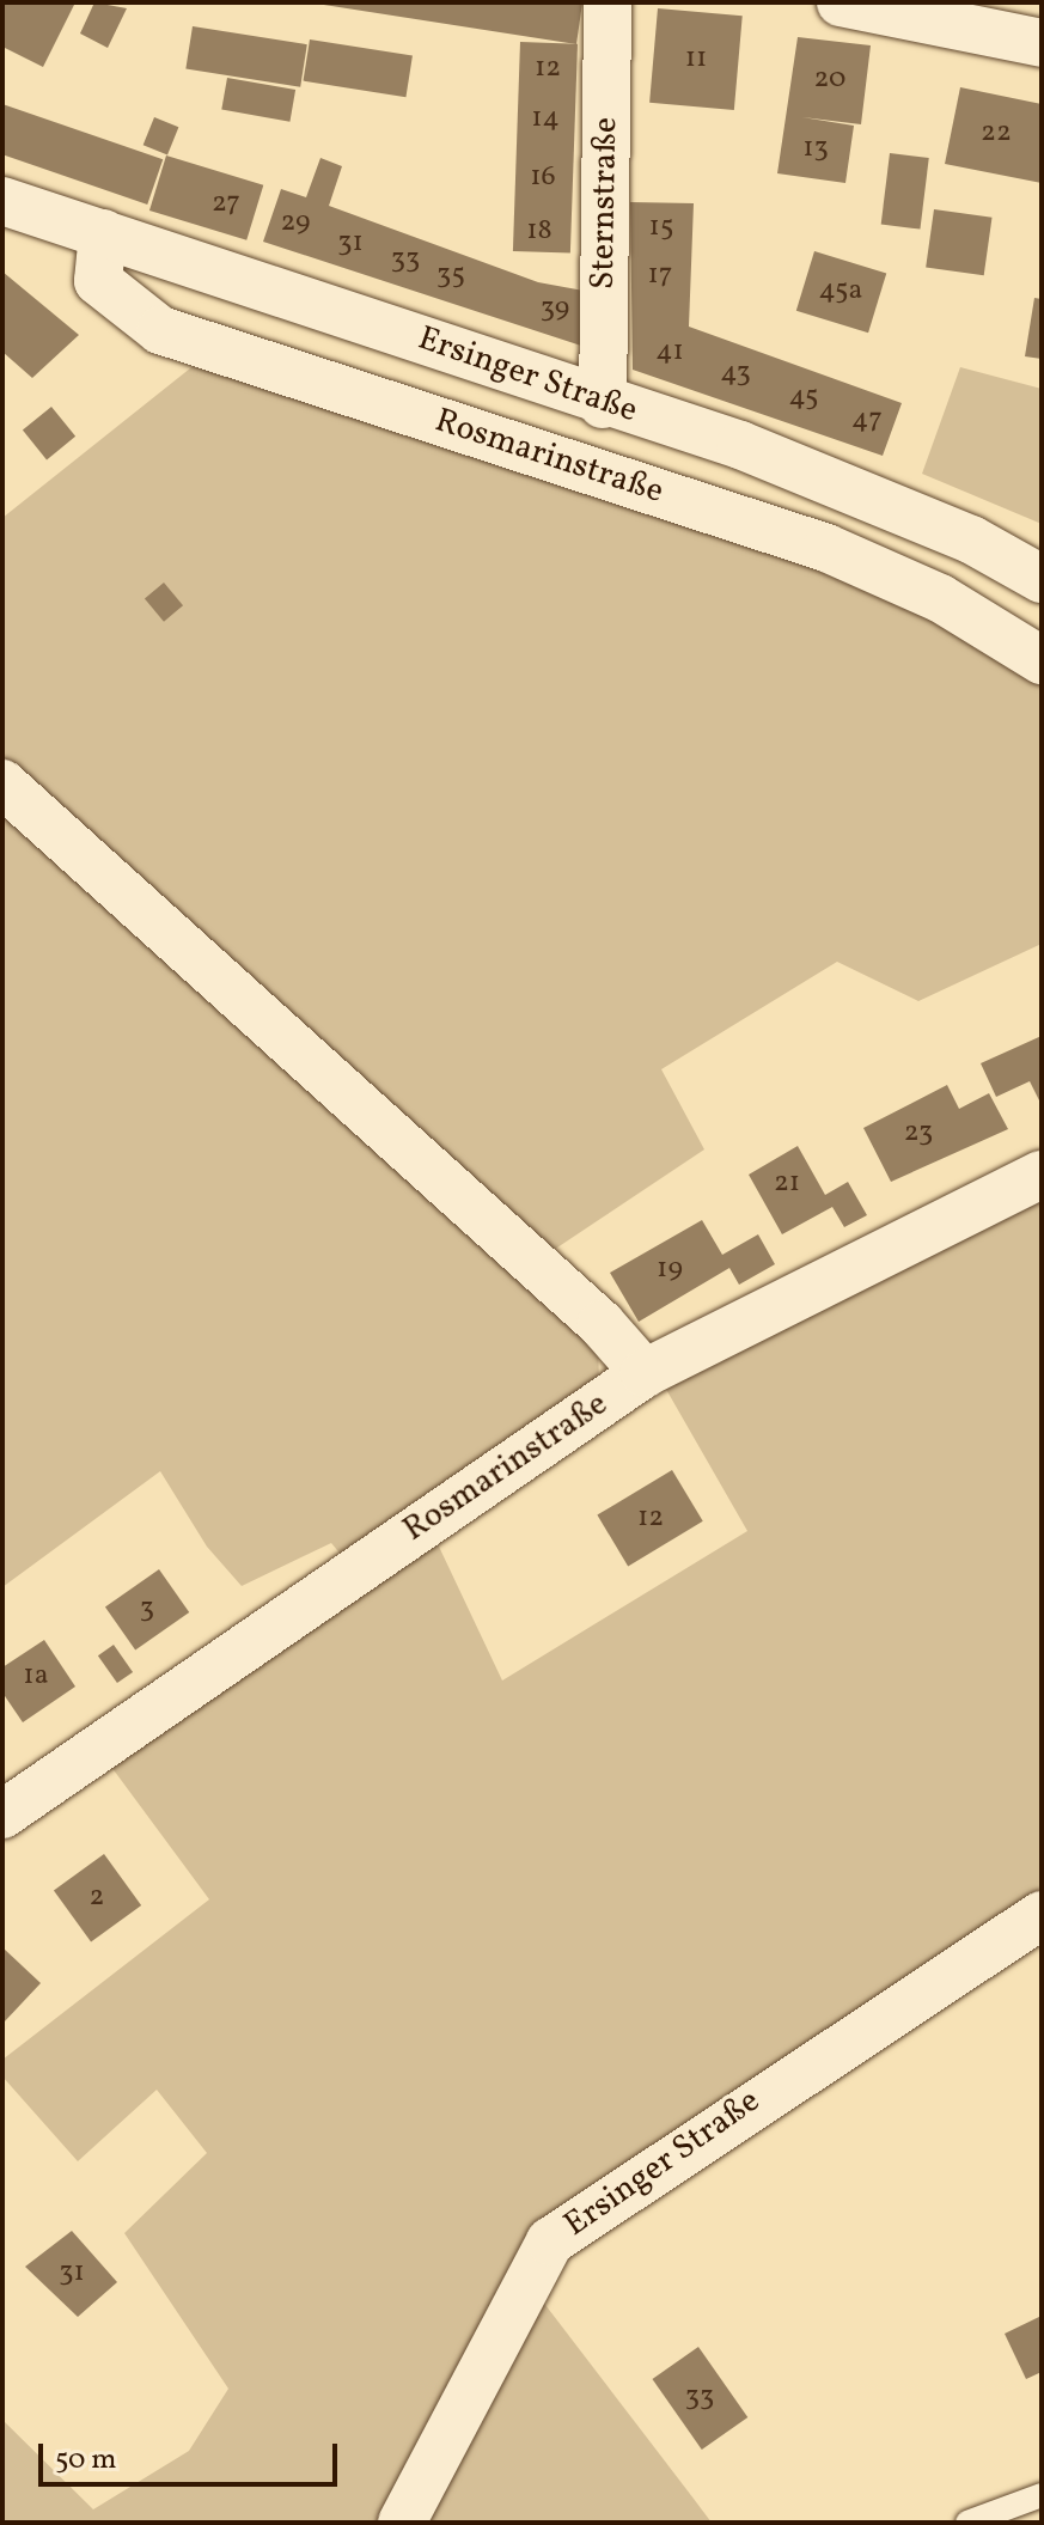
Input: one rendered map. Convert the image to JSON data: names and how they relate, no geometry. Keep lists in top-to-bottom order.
{
  "streets": {
    "street": ["Sternstraße", "Ersinger Straße", "Rosmarinstraße"]
  },
  "crossings": [
    ["Sternstraße", "Ersinger Straße"],
    ["Ersinger Straße", "Rosmarinstraße"]
  ],
  "house_numbers": [
    "11",
    "12",
    "20",
    "14",
    "22",
    "13",
    "16",
    "27",
    "29",
    "15",
    "18",
    "31",
    "33",
    "35",
    "17",
    "45a",
    "39",
    "41",
    "43",
    "45",
    "47",
    "23",
    "21",
    "19",
    "12",
    "3",
    "1a",
    "2",
    "31",
    "33"
  ],
  "scale_bar": "50 m"
}
